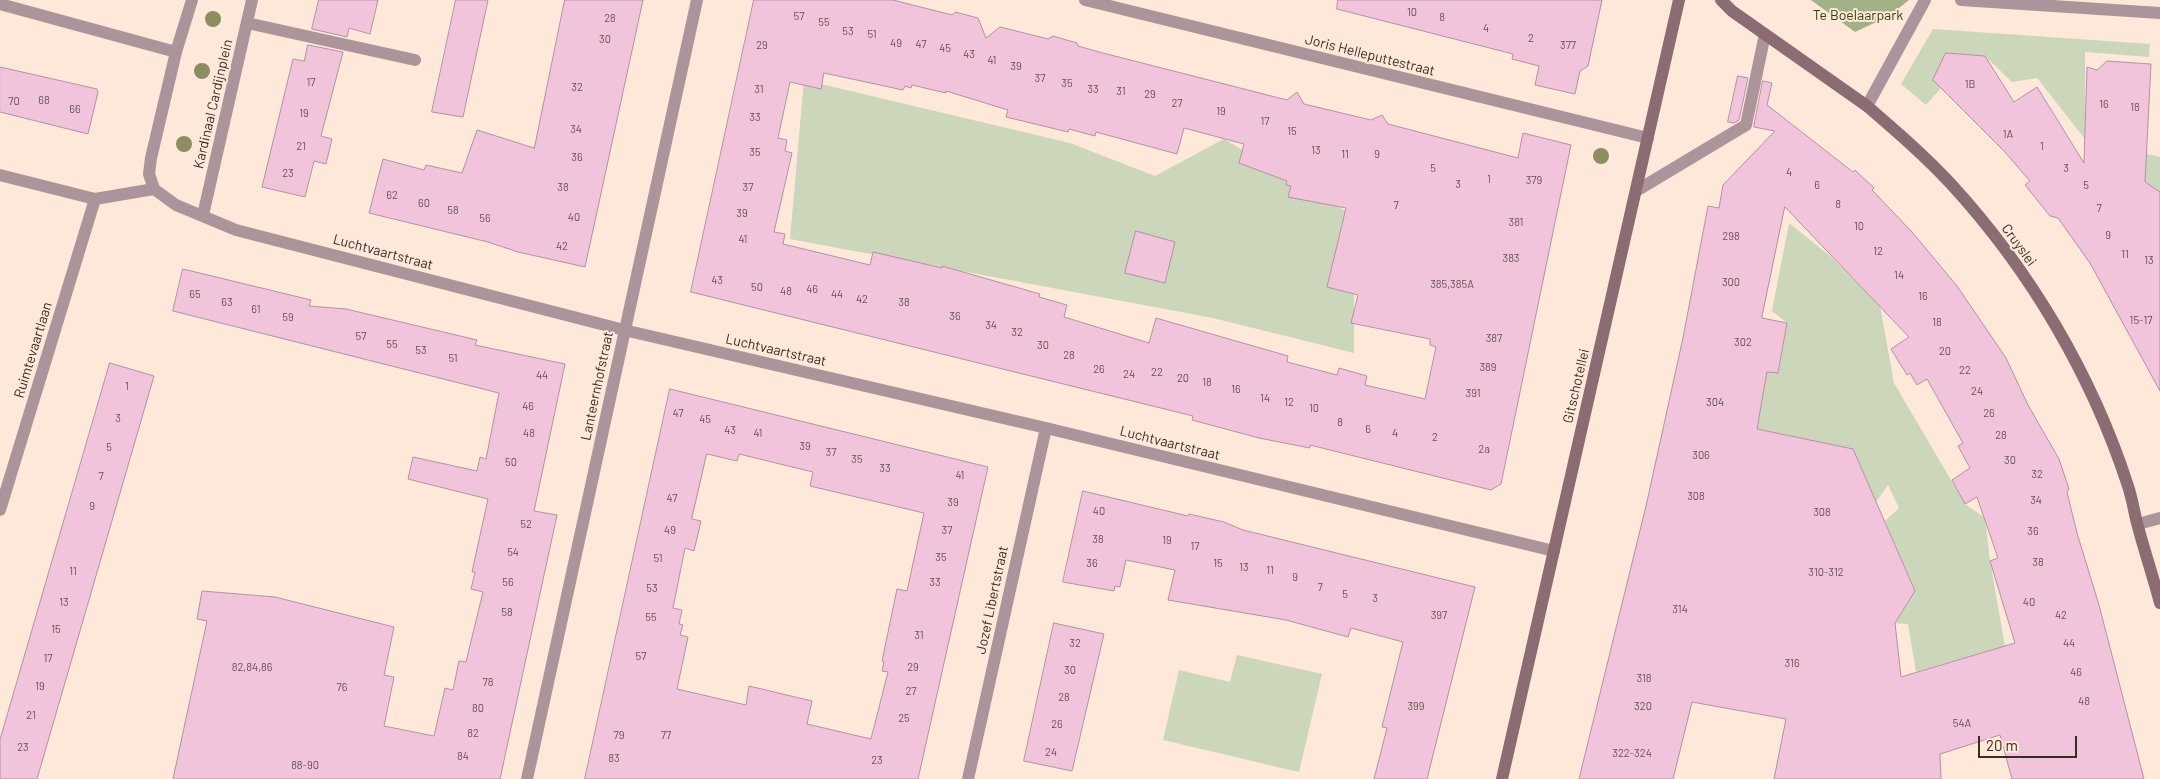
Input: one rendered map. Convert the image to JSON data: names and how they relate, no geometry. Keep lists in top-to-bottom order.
{
  "streets": {
    "street": [
      "Joris Helleputtestraat",
      "Kardinaal Cardijnplein",
      "Cruyslei",
      "Luchtvaartstraat",
      "Ruimtevaartlaan",
      "Lanteernhofstraat",
      "Gitschotellei",
      "Jozef Libertstraat"
    ]
  },
  "crossings": [
    ["Joris Helleputtestraat", "Gitschotellei"],
    ["Kardinaal Cardijnplein", "Luchtvaartstraat"],
    ["Luchtvaartstraat", "Lanteernhofstraat"],
    ["Luchtvaartstraat", "Gitschotellei"],
    ["Luchtvaartstraat", "Jozef Libertstraat"]
  ],
  "parks": ["Te Boelaarpark"],
  "house_numbers": [
    "10",
    "57",
    "8",
    "28",
    "55",
    "4",
    "53",
    "51",
    "2",
    "30",
    "49",
    "47",
    "29",
    "377",
    "45",
    "43",
    "41",
    "39",
    "37",
    "17",
    "35",
    "1B",
    "32",
    "31",
    "33",
    "31",
    "29",
    "68",
    "70",
    "27",
    "16",
    "18",
    "66",
    "19",
    "19",
    "33",
    "17",
    "34",
    "15",
    "1A",
    "21",
    "1",
    "13",
    "35",
    "11",
    "9",
    "36",
    "5",
    "3",
    "4",
    "23",
    "1",
    "379",
    "3",
    "6",
    "5",
    "38",
    "37",
    "62",
    "60",
    "8",
    "7",
    "7",
    "58",
    "39",
    "40",
    "56",
    "381",
    "10",
    "9",
    "298",
    "41",
    "42",
    "12",
    "11",
    "383",
    "13",
    "14",
    "43",
    "300",
    "385,385A",
    "50",
    "46",
    "48",
    "65",
    "44",
    "16",
    "42",
    "63",
    "38",
    "61",
    "36",
    "59",
    "15-17",
    "18",
    "34",
    "32",
    "57",
    "387",
    "302",
    "55",
    "30",
    "53",
    "20",
    "28",
    "51",
    "389",
    "26",
    "22",
    "22",
    "24",
    "44",
    "20",
    "18",
    "1",
    "16",
    "24",
    "391",
    "14",
    "12",
    "304",
    "46",
    "10",
    "47",
    "26",
    "3",
    "45",
    "8",
    "6",
    "43",
    "48",
    "41",
    "4",
    "28",
    "2",
    "39",
    "5",
    "2a",
    "37",
    "306",
    "35",
    "30",
    "50",
    "33",
    "32",
    "41",
    "7",
    "308",
    "47",
    "34",
    "39",
    "9",
    "40",
    "308",
    "52",
    "49",
    "37",
    "36",
    "38",
    "19",
    "17",
    "54",
    "35",
    "51",
    "38",
    "36",
    "15",
    "13",
    "11",
    "11",
    "310-312",
    "9",
    "56",
    "33",
    "7",
    "53",
    "5",
    "3",
    "13",
    "40",
    "314",
    "58",
    "397",
    "42",
    "55",
    "15",
    "31",
    "32",
    "44",
    "57",
    "17",
    "316",
    "82,84,86",
    "29",
    "30",
    "46",
    "318",
    "78",
    "19",
    "76",
    "27",
    "28",
    "48",
    "399",
    "320",
    "80",
    "21",
    "25",
    "54A",
    "26",
    "82",
    "79",
    "77",
    "23",
    "24",
    "322-324",
    "84",
    "83",
    "23",
    "88-90"
  ],
  "scale_bar": "20 m"
}
